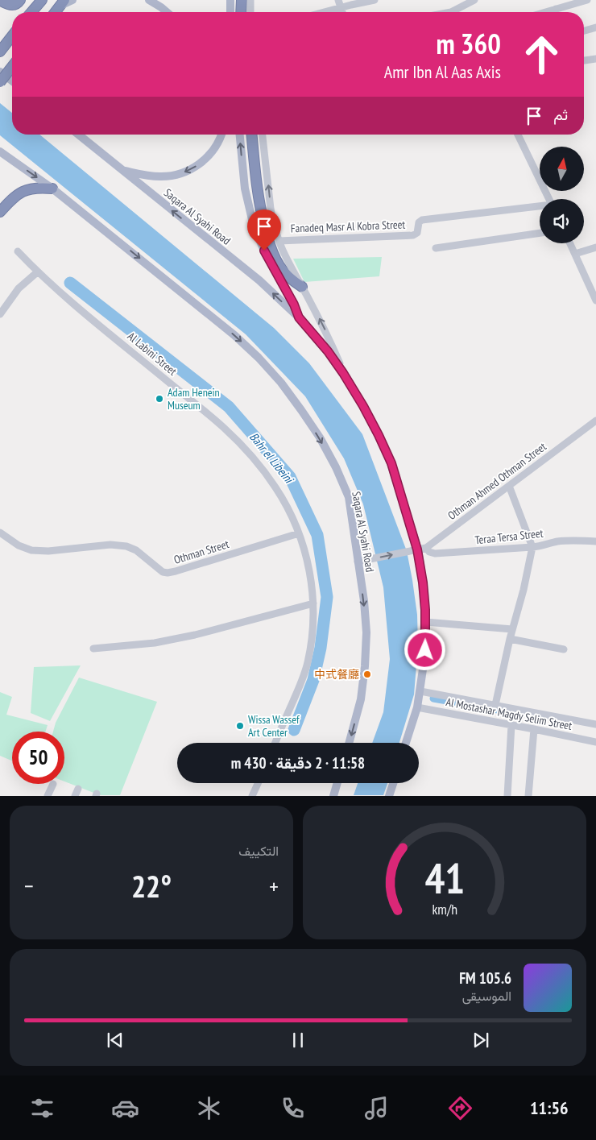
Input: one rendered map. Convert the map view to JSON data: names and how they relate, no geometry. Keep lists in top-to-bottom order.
{
  "streets": {
    "main road": ["Saqara Al Syahi Road"],
    "street": [
      "Fanadeq Masr Al Kobra Street",
      "Al Labini Street",
      "Othman Ahmed Othman Street",
      "Teraa Tersa Street",
      "Othman Street",
      "Al Mostashar Magdy Selim Street"
    ]
  },
  "crossings": [
    ["Saqara Al Syahi Road", "Othman Ahmed Othman Street"],
    ["Saqara Al Syahi Road", "Al Mostashar Magdy Selim Street"],
    ["Al Labini Street", "Othman Street"],
    ["Othman Ahmed Othman Street", "Teraa Tersa Street"]
  ],
  "water": ["Bahr el Libeini"],
  "places": ["Adam Henein Museum", "中式餐廳", "Wissa Wassef Art Center"],
  "north": "top",
  "page": {
    "turn": ["360 m", "Amr Ibn Al Aas Axis"],
    "then": "ثم",
    "limit": "50",
    "trip": "11:58 · 2 دقيقة · 430 m",
    "tile": "التكييف",
    "heat": ["−", "22°", "+"],
    "song": ["105.6 FM", "الموسيقى"],
    "tabs": "11:56",
    "gauge": ["41", "km/h"]
  }
}
